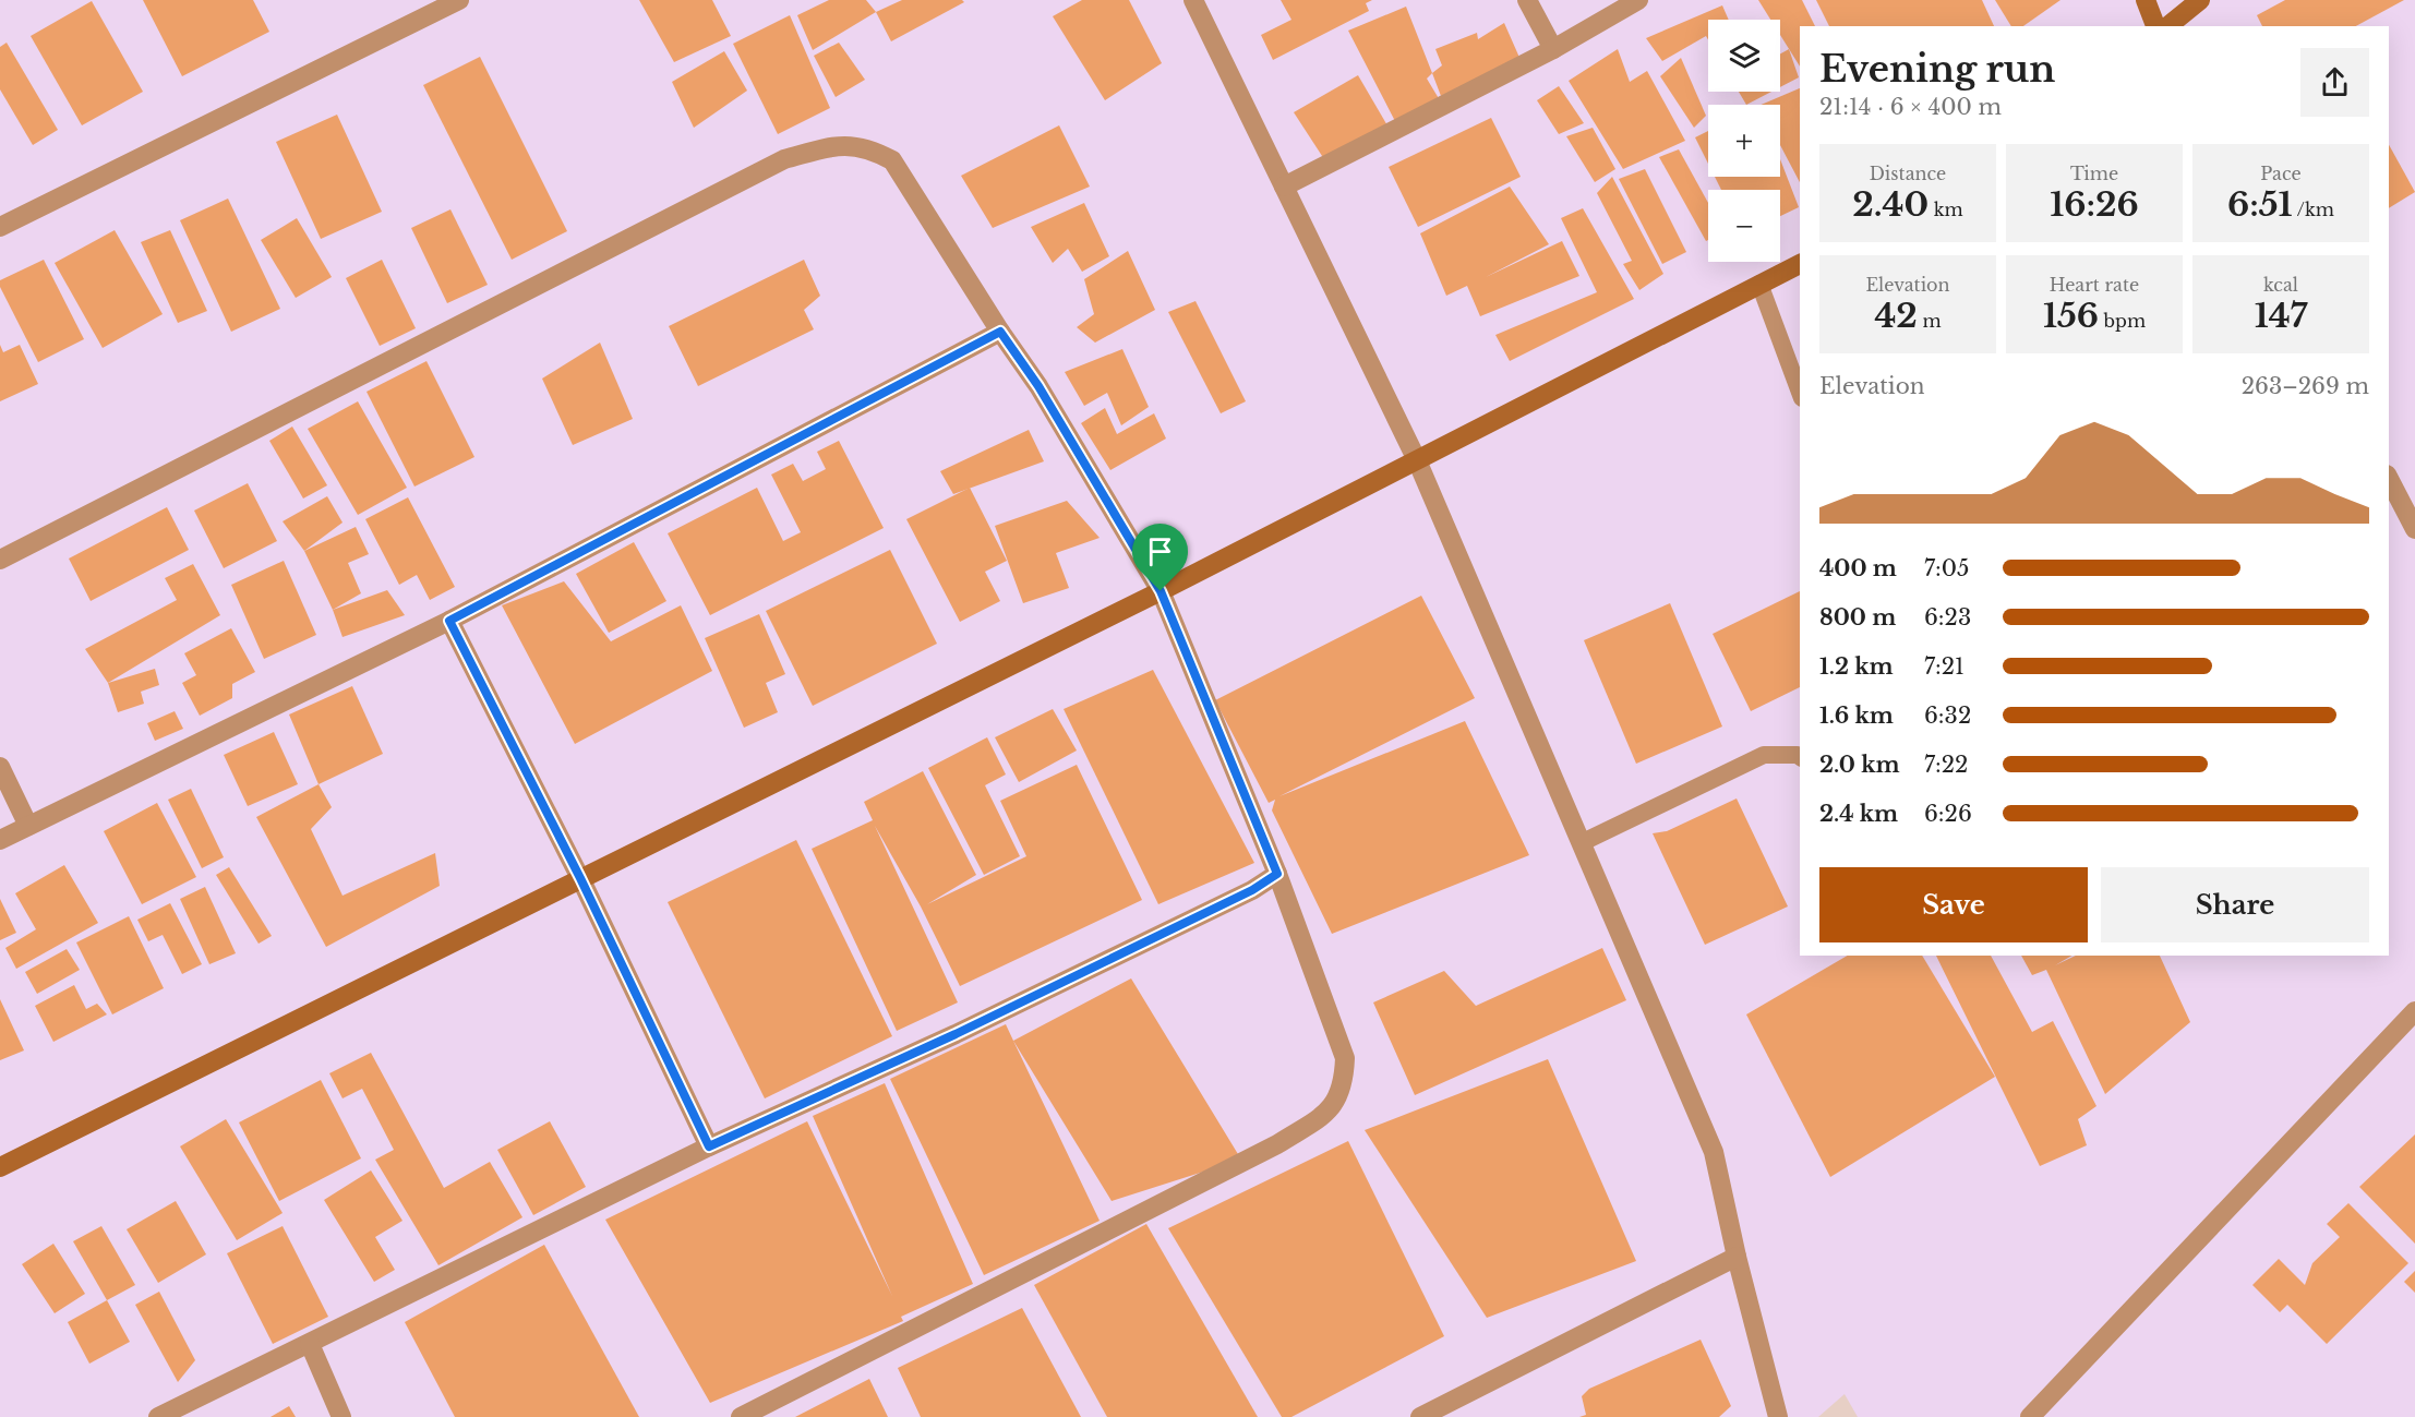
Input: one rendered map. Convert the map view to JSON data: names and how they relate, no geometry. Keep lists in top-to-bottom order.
{
  "page": {
    "map_buttons": ["+", "−"],
    "heading": ["Evening run", "21:14 · 6 × 400 m"],
    "stats": [
      ["Distance", "2.40 km"],
      ["Time", "16:26"],
      ["Pace", "6:51 /km"],
      ["Elevation", "42 m"],
      ["Heart rate", "156 bpm"],
      ["kcal", "147"]
    ],
    "chart": ["Elevation", "263–269 m"],
    "list": [
      {
        "name": "400 m",
        "note": "7:05"
      },
      {
        "name": "800 m",
        "note": "6:23"
      },
      {
        "name": "1.2 km",
        "note": "7:21"
      },
      {
        "name": "1.6 km",
        "note": "6:32"
      },
      {
        "name": "2.0 km",
        "note": "7:22"
      },
      {
        "name": "2.4 km",
        "note": "6:26"
      }
    ],
    "buttons": ["Save", "Share"]
  }
}
